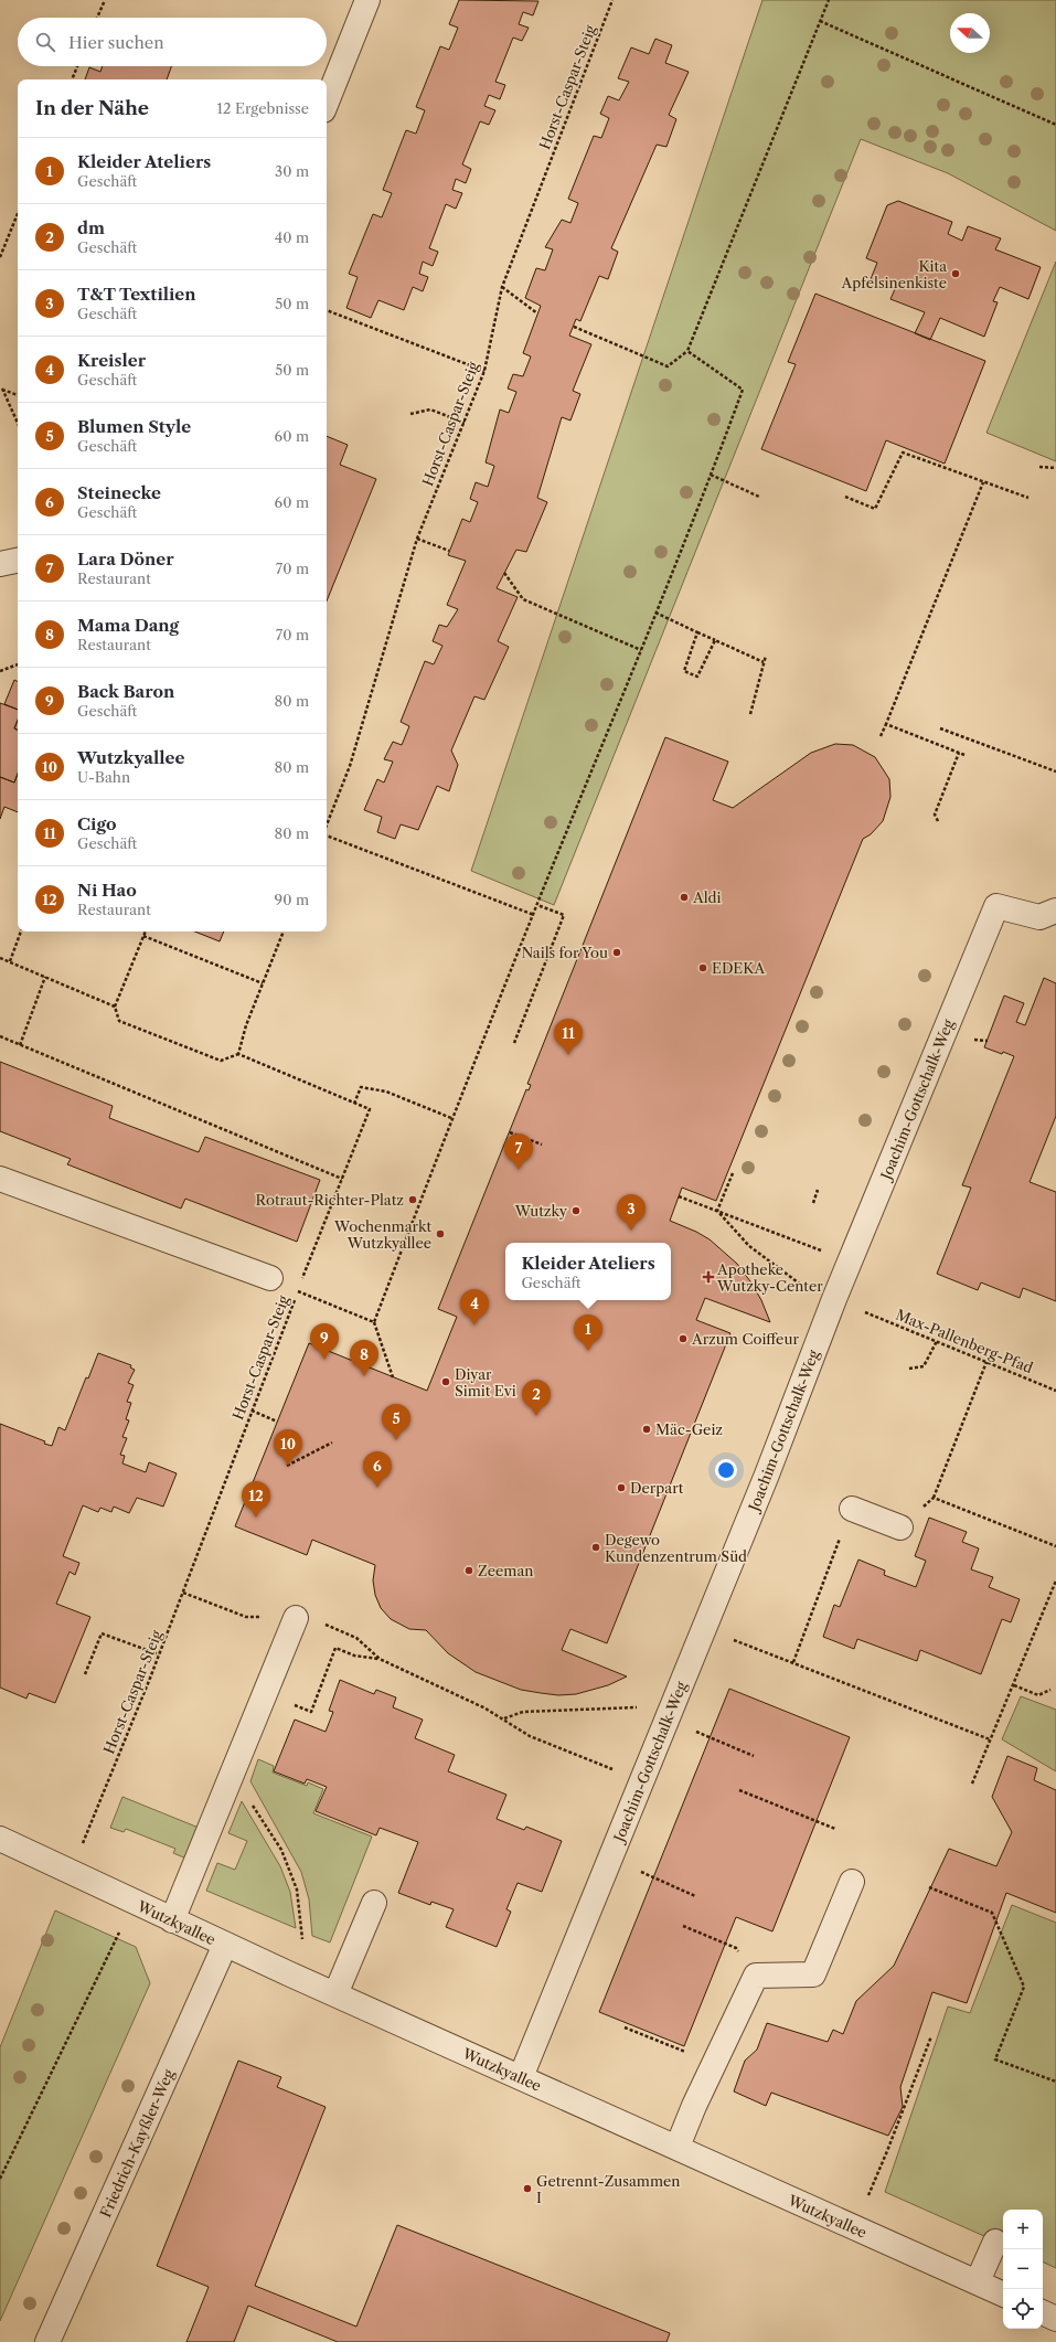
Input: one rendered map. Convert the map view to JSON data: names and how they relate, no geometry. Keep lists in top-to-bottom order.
{
  "streets": {
    "street": ["Joachim-Gottschalk-Weg", "Wutzkyallee", "Friedrich-Kayßler-Weg"],
    "path": ["Horst-Caspar-Steig", "Max-Pallenberg-Pfad"]
  },
  "crossings": [
    ["Horst-Caspar-Steig", "Wutzkyallee"],
    ["Joachim-Gottschalk-Weg", "Wutzkyallee"],
    ["Wutzkyallee", "Friedrich-Kayßler-Weg"]
  ],
  "places": {
    "other": [
      "Kita Apfelsinenkiste",
      "Aldi",
      "Nails for You",
      "EDEKA",
      "Rotraut-Richter-Platz",
      "Wutzky",
      "Wochenmarkt Wutzkyallee",
      "Arzum Coiffeur",
      "Diyar Simit Evi",
      "Mäc-Geiz",
      "Derpart",
      "Degewo Kundenzentrum Süd",
      "Zeeman",
      "Getrennt-Zusammen I"
    ],
    "health": ["Apotheke Wutzky-Center"]
  },
  "north": "left",
  "page": {
    "search": "Hier suchen",
    "heading": ["In der Nähe", "12 Ergebnisse"],
    "list": [
      {
        "mark": "1",
        "name": "Kleider Ateliers",
        "note": "Geschäft",
        "value": "30 m"
      },
      {
        "mark": "2",
        "name": "dm",
        "note": "Geschäft",
        "value": "40 m"
      },
      {
        "mark": "3",
        "name": "T&T Textilien",
        "note": "Geschäft",
        "value": "50 m"
      },
      {
        "mark": "4",
        "name": "Kreisler",
        "note": "Geschäft",
        "value": "50 m"
      },
      {
        "mark": "5",
        "name": "Blumen Style",
        "note": "Geschäft",
        "value": "60 m"
      },
      {
        "mark": "6",
        "name": "Steinecke",
        "note": "Geschäft",
        "value": "60 m"
      },
      {
        "mark": "7",
        "name": "Lara Döner",
        "note": "Restaurant",
        "value": "70 m"
      },
      {
        "mark": "8",
        "name": "Mama Dang",
        "note": "Restaurant",
        "value": "70 m"
      },
      {
        "mark": "9",
        "name": "Back Baron",
        "note": "Geschäft",
        "value": "80 m"
      },
      {
        "mark": "10",
        "name": "Wutzkyallee",
        "note": "U-Bahn",
        "value": "80 m"
      },
      {
        "mark": "11",
        "name": "Cigo",
        "note": "Geschäft",
        "value": "80 m"
      },
      {
        "mark": "12",
        "name": "Ni Hao",
        "note": "Restaurant",
        "value": "90 m"
      }
    ],
    "pins": [
      "11",
      "7",
      "3",
      "4",
      "1",
      "9",
      "8",
      "2",
      "5",
      "10",
      "6",
      "12"
    ],
    "popup": ["Kleider Ateliers", "Geschäft"],
    "map_buttons": ["+", "−"]
  }
}
